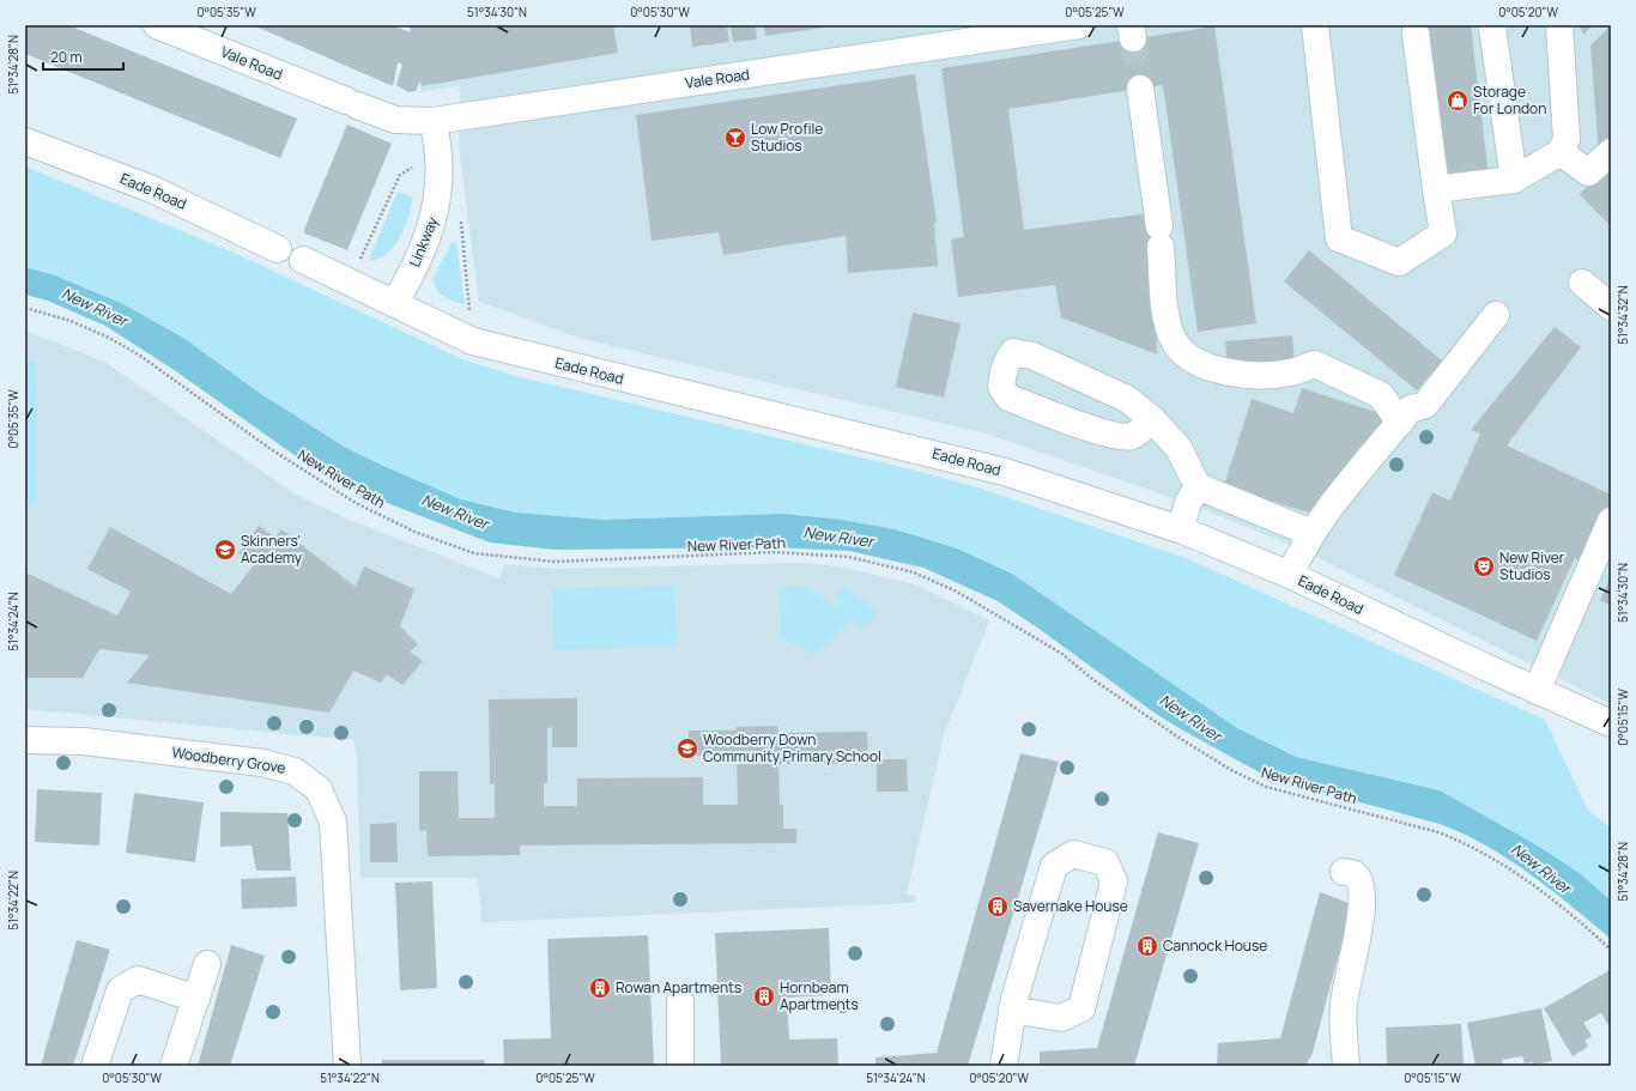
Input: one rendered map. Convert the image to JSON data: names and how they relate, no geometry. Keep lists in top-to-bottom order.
{
  "streets": {
    "street": [
      "Vale Road",
      "Eade Road",
      "Linkway",
      "Woodberry Grove"
    ],
    "path": ["New River Path"]
  },
  "crossings": [
    ["Vale Road", "Linkway"],
    ["Eade Road", "Linkway"]
  ],
  "water": ["New River"],
  "places": {
    "shop": ["Storage For London"],
    "bar": ["Low Profile Studios"],
    "school or university": ["Skinners' Academy", "Woodberry Down Community Primary School"],
    "theatre": ["New River Studios"],
    "building": [
      "Savernake House",
      "Cannock House",
      "Rowan Apartments",
      "Hornbeam Apartments"
    ]
  },
  "scale_bar": "20 m",
  "coordinates": [
    "0°05'35\"W",
    "51°34'30\"N",
    "0°05'30\"W",
    "0°05'25\"W",
    "0°05'20\"W",
    "51°34'28\"N",
    "51°34'32\"N",
    "51°34'24\"N",
    "0°05'15\"W",
    "51°34'22\"N"
  ]
}
